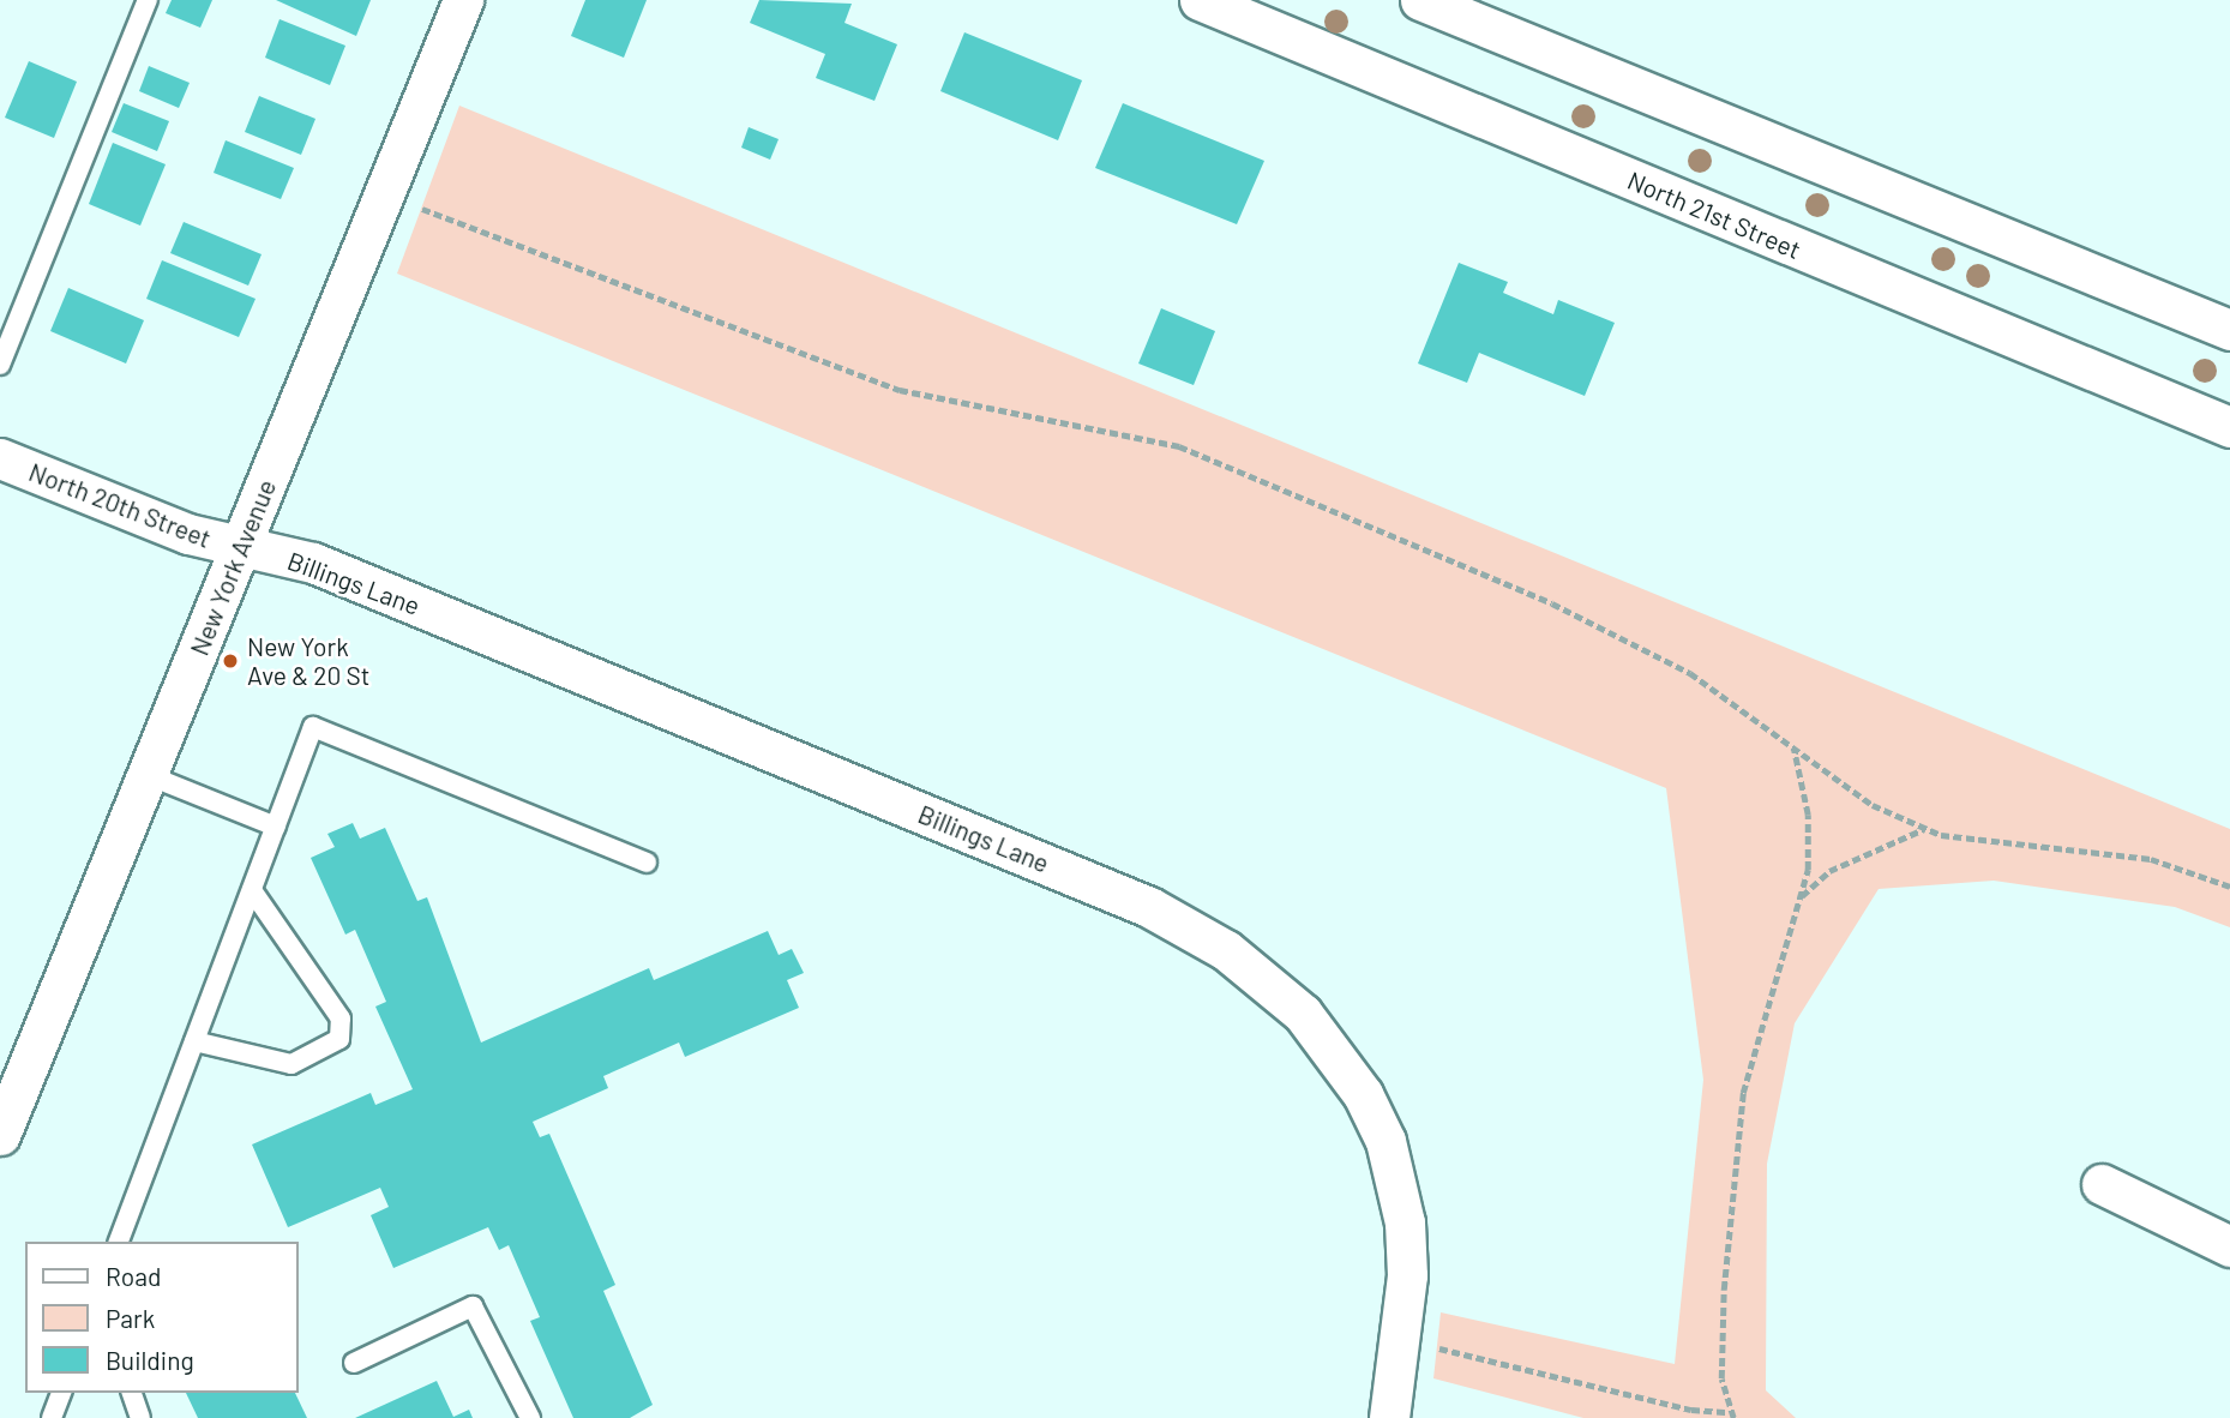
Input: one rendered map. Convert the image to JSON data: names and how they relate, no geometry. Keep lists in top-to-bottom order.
{
  "streets": {
    "street": [
      "North 21st Street",
      "North 20th Street",
      "New York Avenue",
      "Billings Lane"
    ]
  },
  "crossings": [
    ["North 20th Street", "New York Avenue"],
    ["North 20th Street", "Billings Lane"],
    ["New York Avenue", "Billings Lane"]
  ],
  "places": ["New York Ave & 20 St"],
  "legend": ["Road", "Park", "Building"]
}
